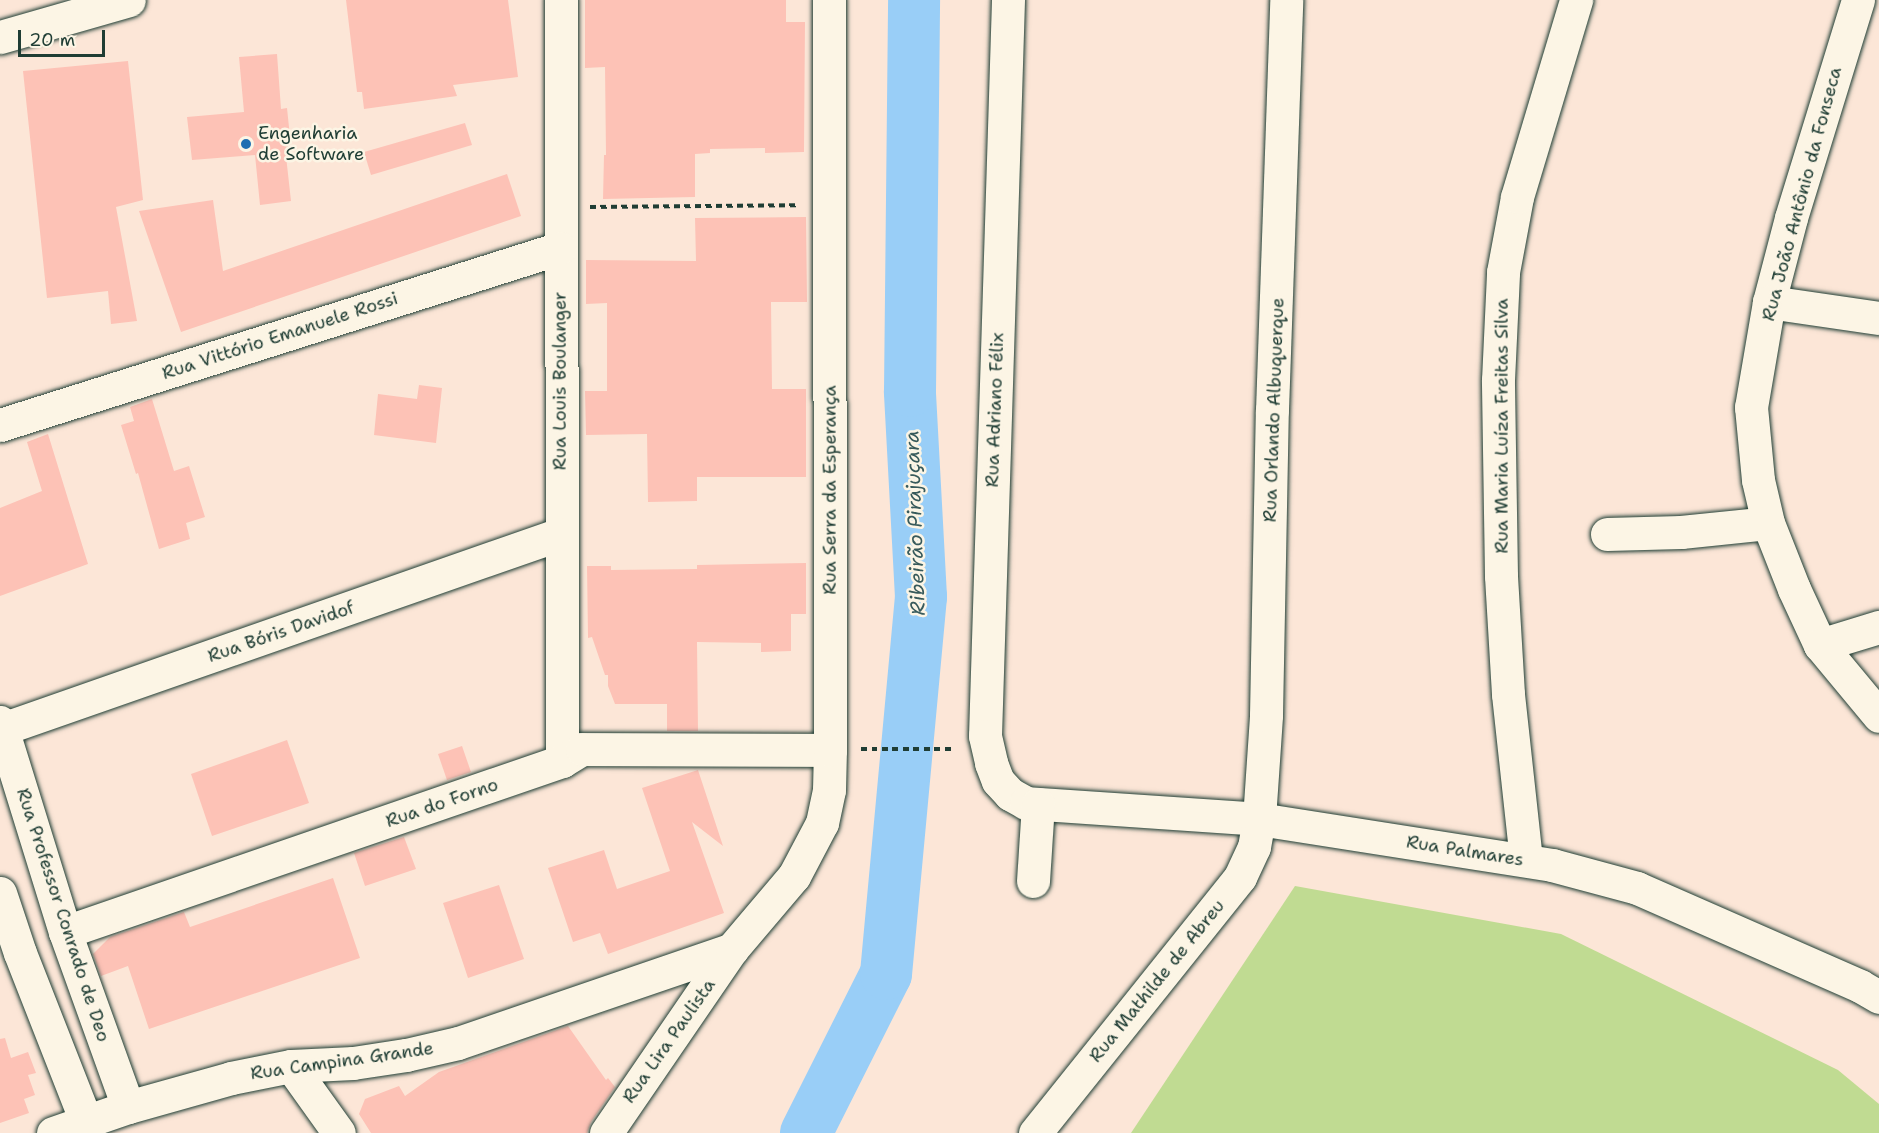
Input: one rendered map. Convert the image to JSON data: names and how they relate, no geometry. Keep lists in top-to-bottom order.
{
  "streets": {
    "street": [
      "Rua João Antônio da Fonseca",
      "Rua Vittório Emanuele Rossi",
      "Rua Louis Boulanger",
      "Rua Adriano Félix",
      "Rua Orlando Albuquerque",
      "Rua Maria Luíza Freitas Silva",
      "Rua Serra da Esperança",
      "Rua Bóris Davidof",
      "Rua do Forno",
      "Rua Palmares",
      "Rua Professor Conrado de Deo",
      "Rua Mathilde de Abreu",
      "Rua Lira Paulista",
      "Rua Campina Grande"
    ]
  },
  "crossings": [
    ["Rua Vittório Emanuele Rossi", "Rua Louis Boulanger"],
    ["Rua Louis Boulanger", "Rua Bóris Davidof"],
    ["Rua Louis Boulanger", "Rua do Forno"],
    ["Rua Adriano Félix", "Rua Palmares"],
    ["Rua Orlando Albuquerque", "Rua Palmares"],
    ["Rua Orlando Albuquerque", "Rua Mathilde de Abreu"],
    ["Rua Maria Luíza Freitas Silva", "Rua Palmares"],
    ["Rua Serra da Esperança", "Rua do Forno"],
    ["Rua Serra da Esperança", "Rua Lira Paulista"],
    ["Rua Serra da Esperança", "Rua Campina Grande"],
    ["Rua Bóris Davidof", "Rua Professor Conrado de Deo"],
    ["Rua do Forno", "Rua Professor Conrado de Deo"],
    ["Rua Palmares", "Rua Mathilde de Abreu"],
    ["Rua Professor Conrado de Deo", "Rua Campina Grande"],
    ["Rua Lira Paulista", "Rua Campina Grande"]
  ],
  "water": ["Ribeirão Pirajuçara"],
  "places": ["Engenharia de Software"],
  "scale_bar": "20 m"
}
